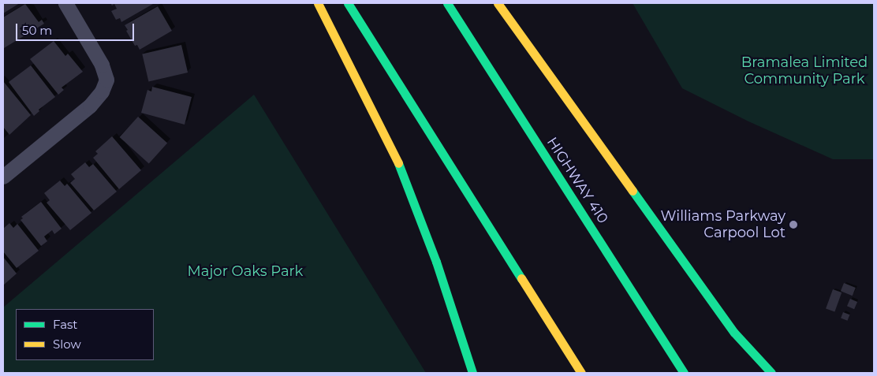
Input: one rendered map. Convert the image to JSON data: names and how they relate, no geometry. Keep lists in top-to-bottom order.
{
  "streets": {
    "highway": ["HIGHWAY 410"]
  },
  "parks": ["Bramalea Limited Community Park", "Major Oaks Park"],
  "places": ["Williams Parkway Carpool Lot"],
  "legend": ["Fast", "Slow"],
  "scale_bar": "50 m"
}
